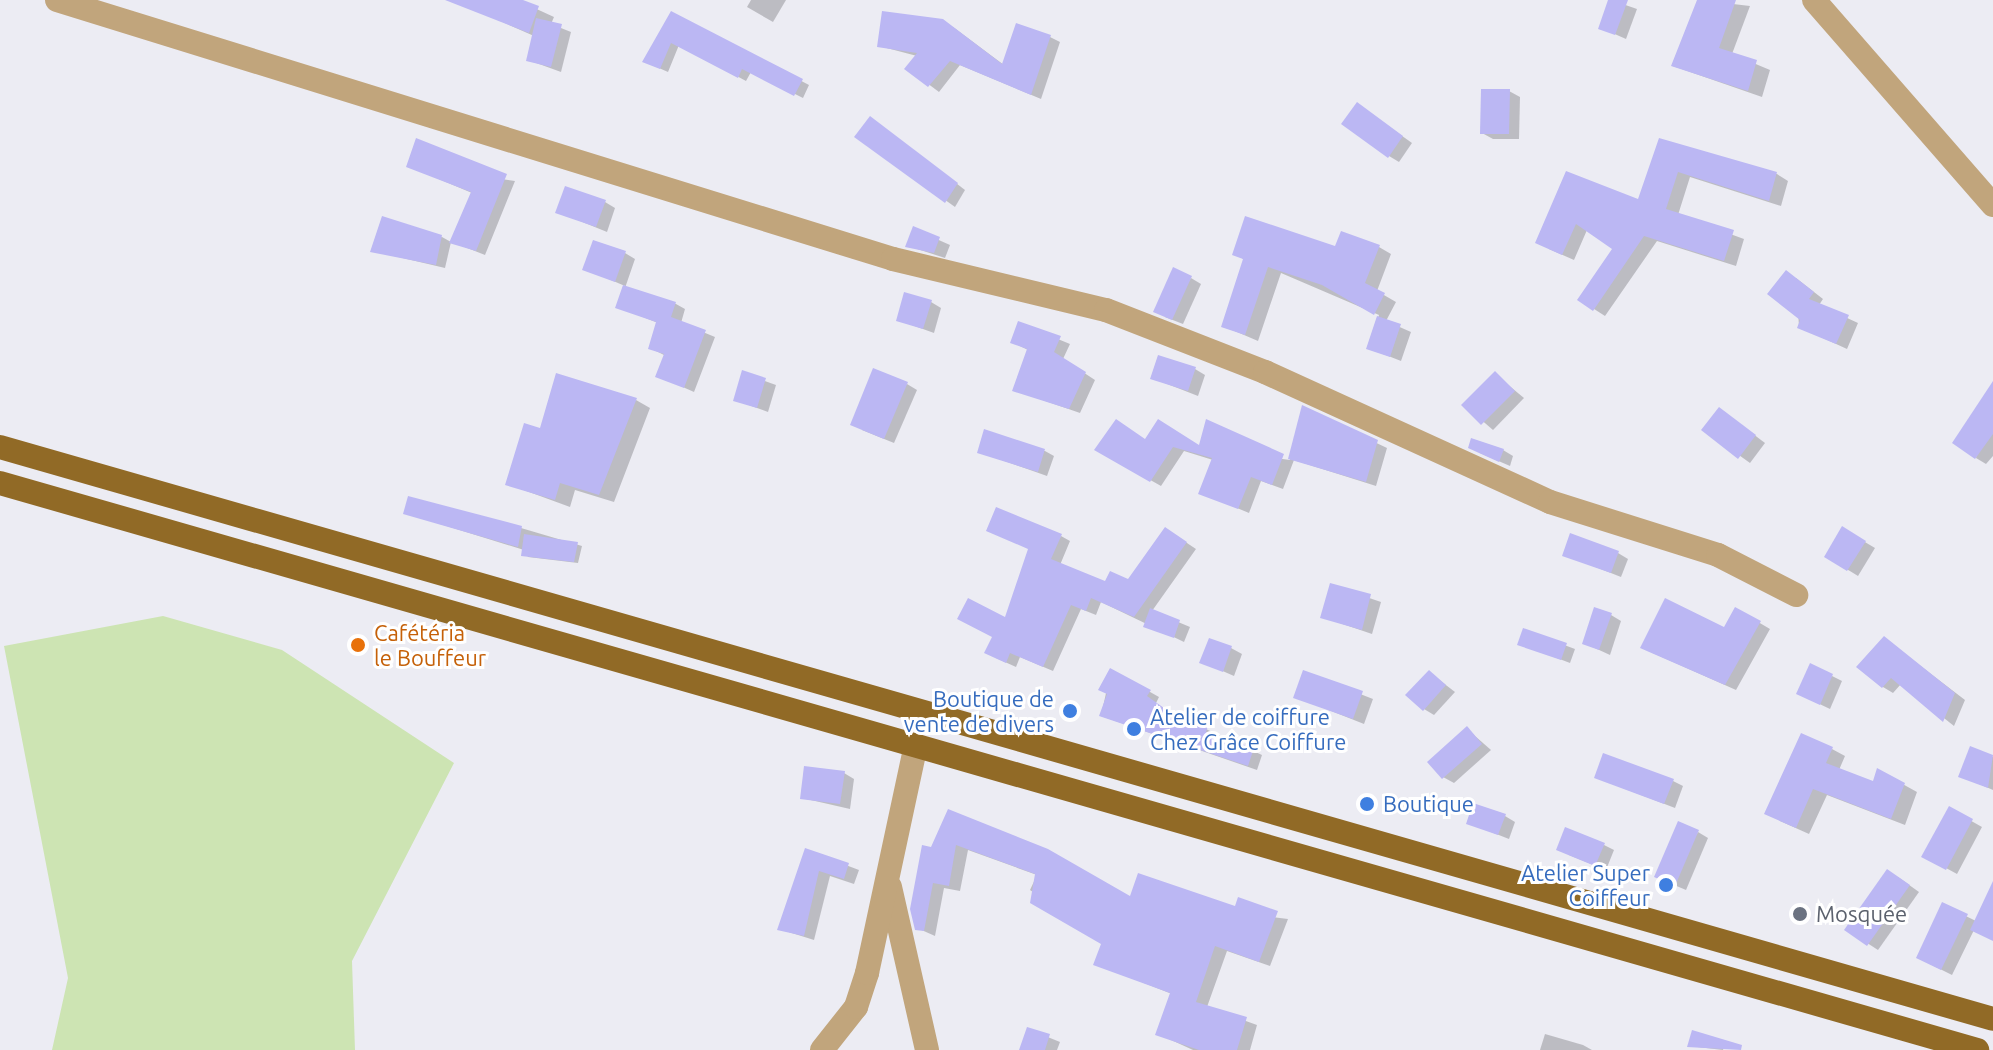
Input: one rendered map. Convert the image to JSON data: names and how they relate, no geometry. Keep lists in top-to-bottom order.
{
  "places": [
    "Cafétéria le Bouffeur",
    "Boutique de vente de divers",
    "Atelier de coiffure Chez Grâce Coiffure",
    "Boutique",
    "Atelier Super Coiffeur",
    "Mosquée"
  ]
}
